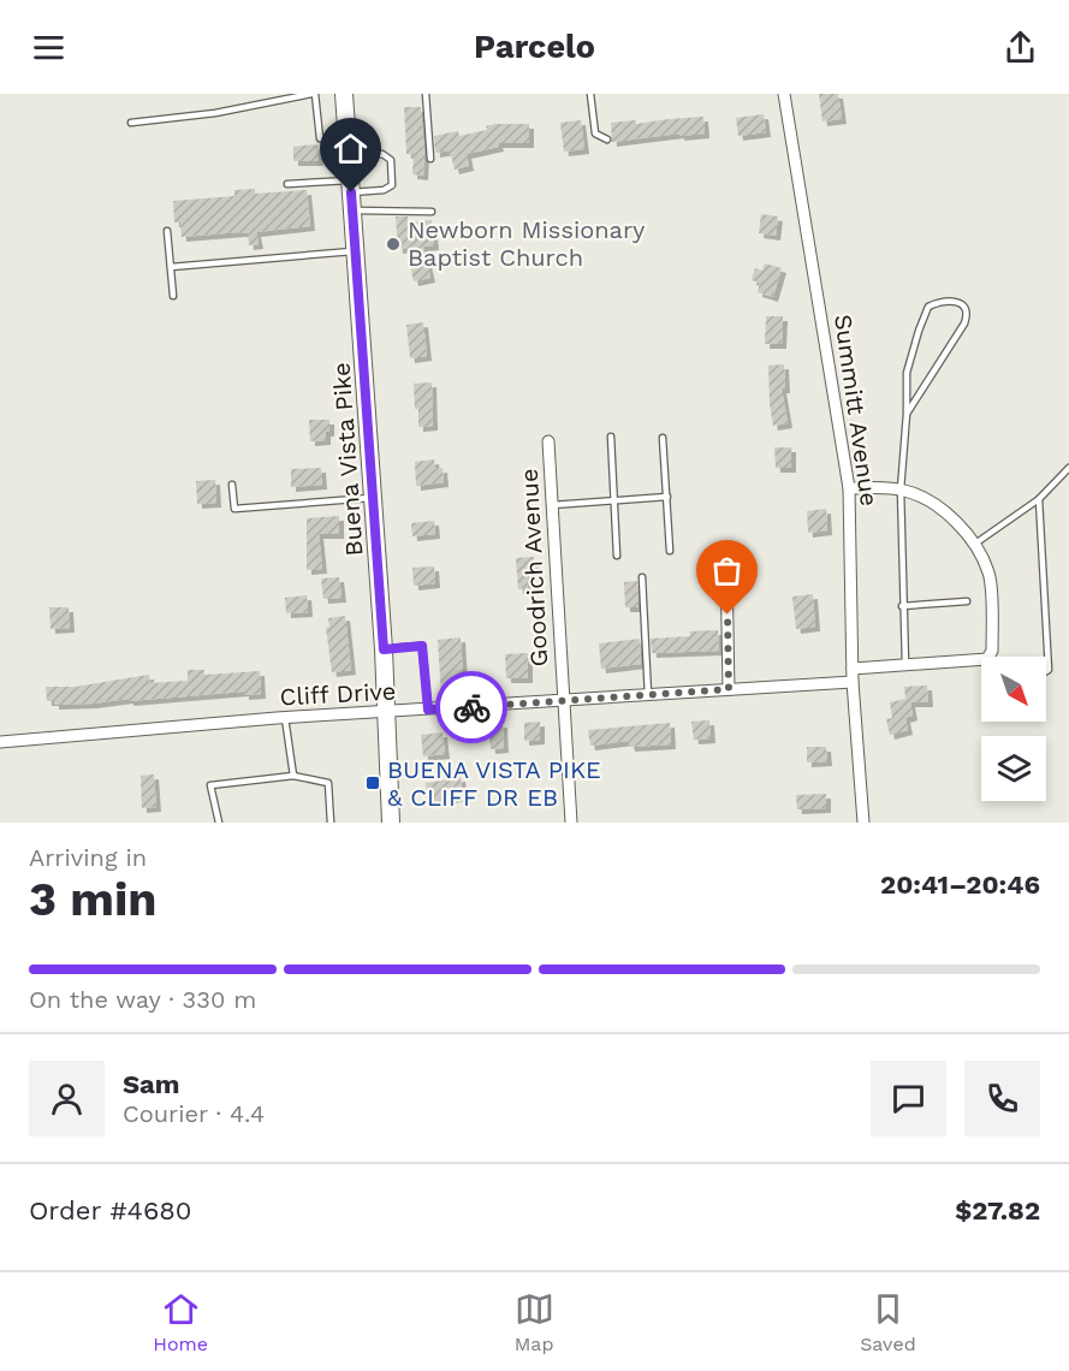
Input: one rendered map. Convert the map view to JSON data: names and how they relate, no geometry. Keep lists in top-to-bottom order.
{
  "streets": {
    "main road": ["Buena Vista Pike"],
    "street": ["Summitt Avenue", "Goodrich Avenue", "Cliff Drive"]
  },
  "crossings": [
    ["Summitt Avenue", "Cliff Drive"],
    ["Buena Vista Pike", "Cliff Drive"],
    ["Goodrich Avenue", "Cliff Drive"]
  ],
  "places": {
    "other": ["Newborn Missionary Baptist Church"],
    "transit": ["BUENA VISTA PIKE & CLIFF DR EB"]
  },
  "north": "bottom right",
  "page": {
    "header": "Parcelo",
    "heading": ["3 min", "Arriving in", "20:41–20:46"],
    "panel": [
      "Sam",
      "Courier · 4.4",
      "Order #4680",
      "$27.82"
    ],
    "bar": "On the way · 330 m",
    "tabs": ["Home", "Map", "Saved"]
  }
}
